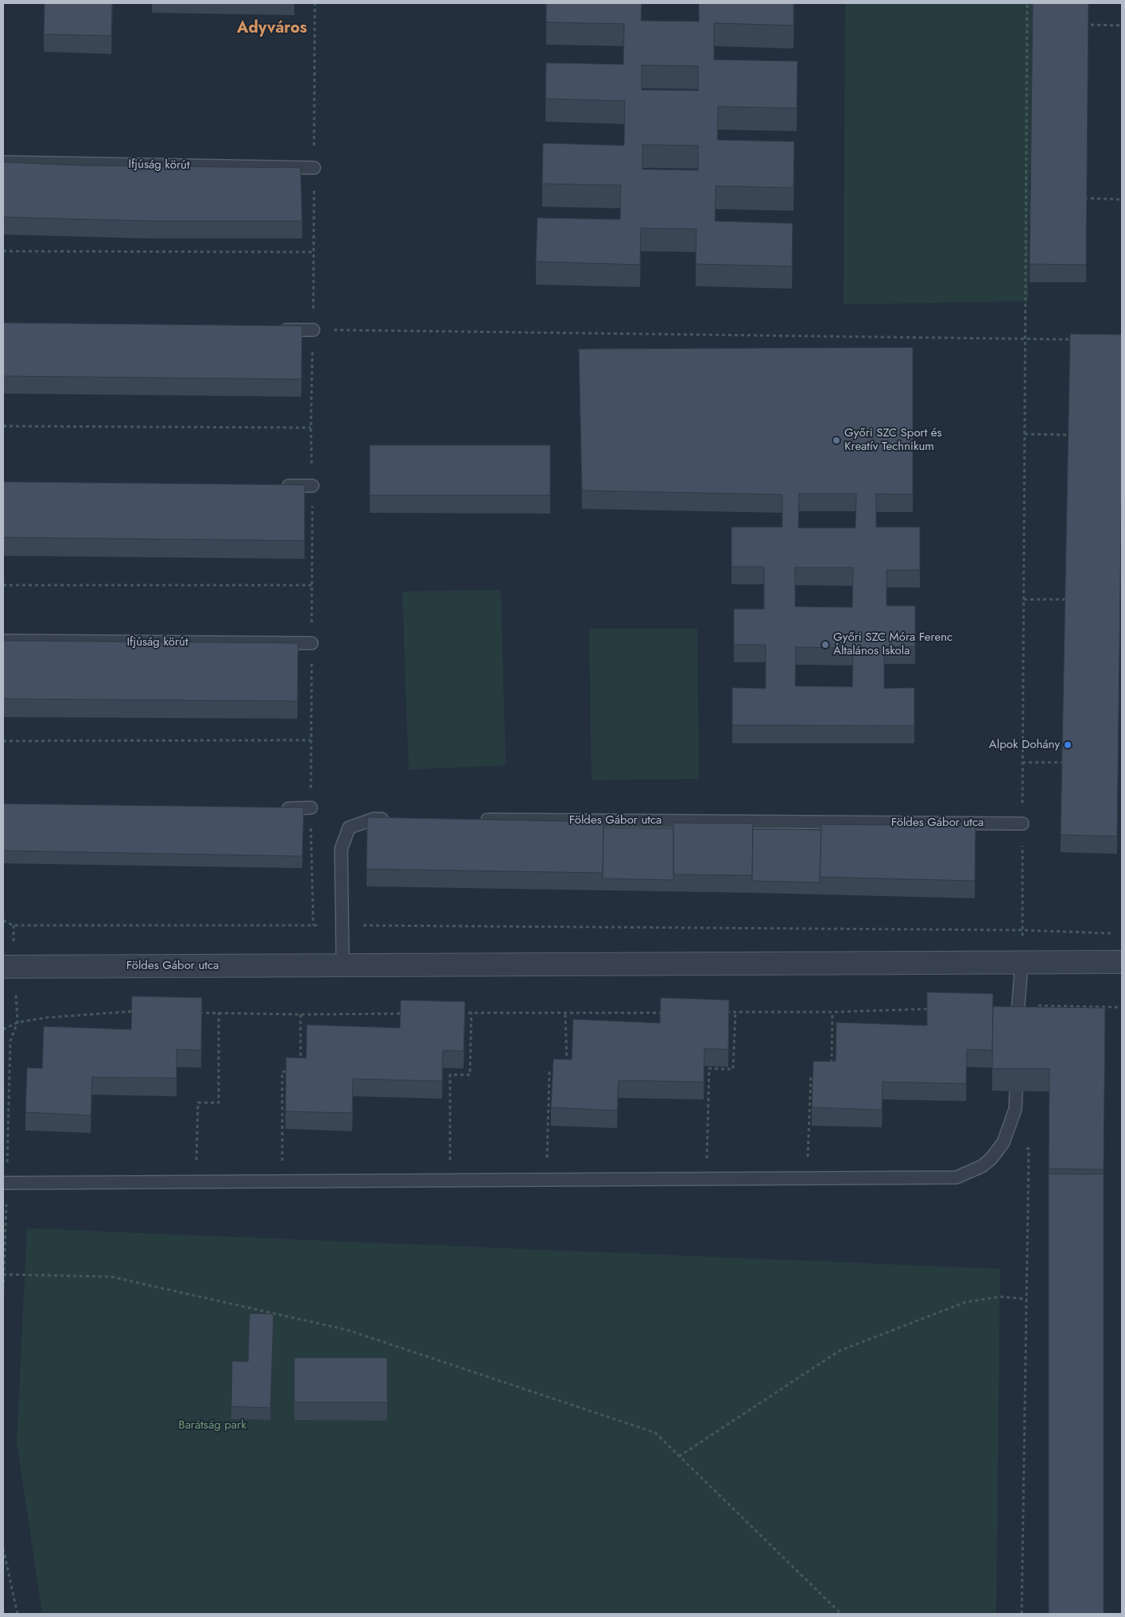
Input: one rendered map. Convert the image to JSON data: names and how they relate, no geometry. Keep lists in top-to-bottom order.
{
  "streets": {
    "street": ["Földes Gábor utca"],
    "lane": ["Ifjúság körút"]
  },
  "districts": ["Adyváros"],
  "parks": ["Barátság park"],
  "places": ["Győri SZC Sport és Kreatív Technikum", "Győri SZC Móra Ferenc Általános Iskola", "Alpok Dohány"]
}
